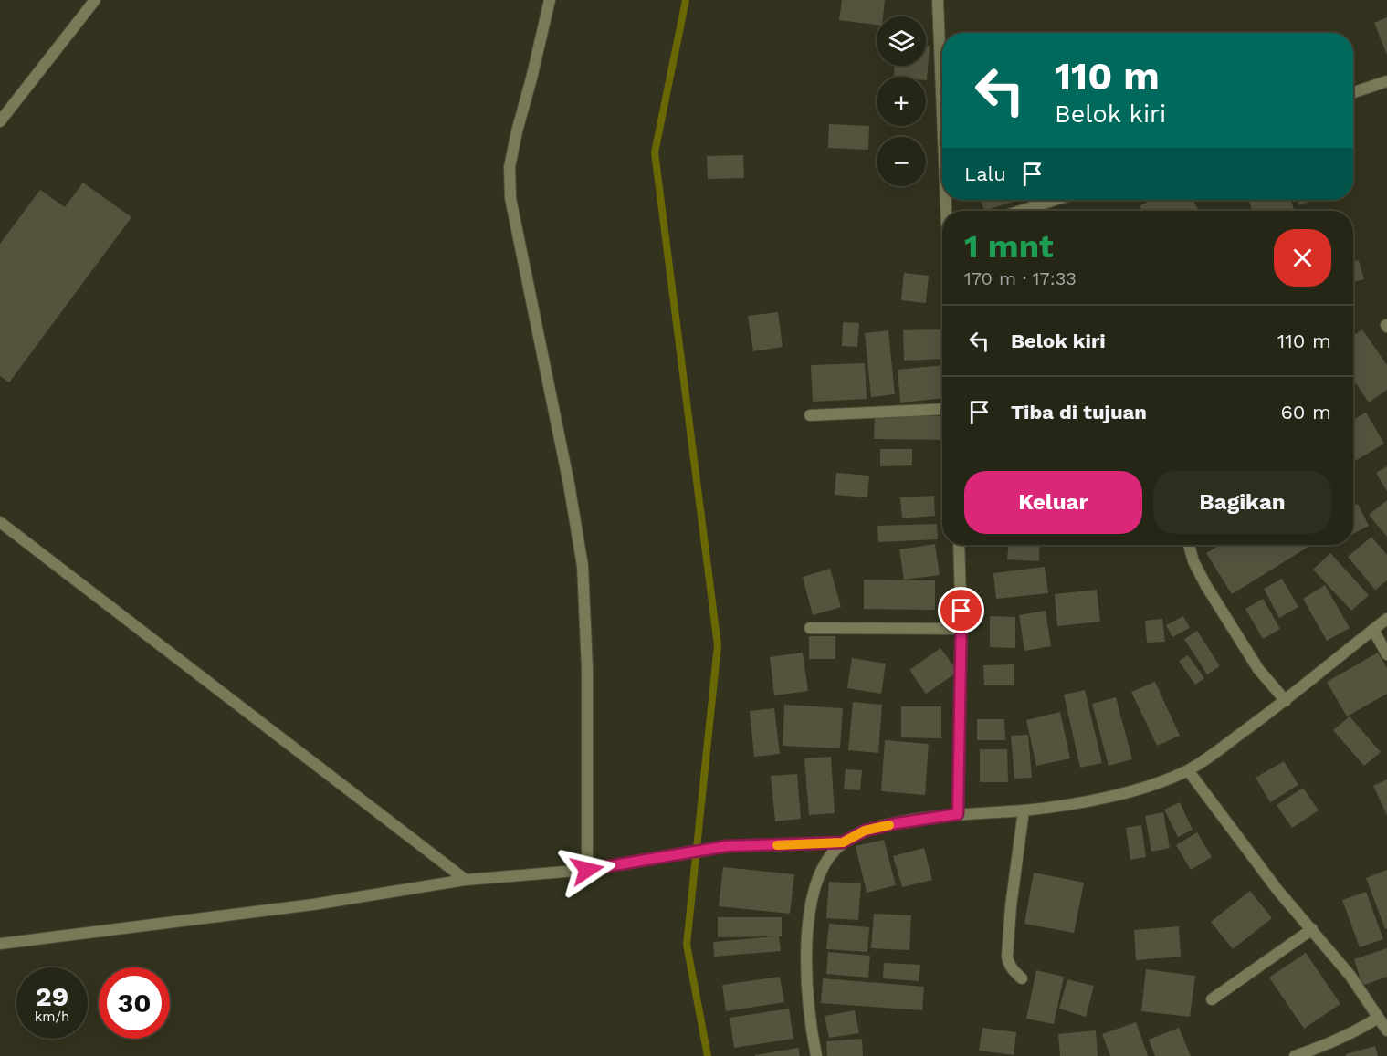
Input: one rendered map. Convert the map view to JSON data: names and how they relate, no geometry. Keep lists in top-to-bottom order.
{
  "page": {
    "map_buttons": ["+", "−"],
    "turn": ["110 m", "Belok kiri"],
    "then": "Lalu",
    "heading": ["1 mnt", "170 m · 17:33"],
    "list": [
      {
        "name": "Belok kiri",
        "value": "110 m"
      },
      {
        "name": "Tiba di tujuan",
        "value": "60 m"
      }
    ],
    "buttons": ["Keluar", "Bagikan"],
    "speed": "29 km/h",
    "limit": "30"
  }
}
